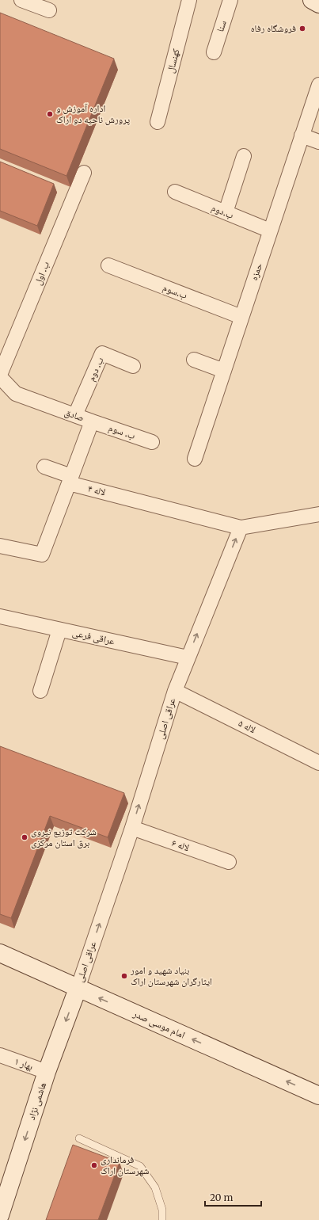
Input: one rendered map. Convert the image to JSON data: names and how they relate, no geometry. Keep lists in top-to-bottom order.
{
  "streets": {
    "street": [
      "سنا",
      "کهنسال",
      "ب.دوم",
      "حمزه",
      "ب. اول",
      "ب.سوم",
      "ب. دوم",
      "صادق",
      "ب. سوم",
      "لاله ۴",
      "عراقی فرعی",
      "عراقی اصلی",
      "لاله ۵",
      "لاله ۶",
      "امام موسی صدر",
      "بهار ۱",
      "هاشمی نژاد"
    ]
  },
  "crossings": [
    ["ب.دوم", "حمزه"],
    ["حمزه", "ب.سوم"],
    ["ب. اول", "صادق"],
    ["ب. دوم", "صادق"],
    ["صادق", "ب. سوم"],
    ["صادق", "لاله ۴"],
    ["لاله ۴", "عراقی اصلی"],
    ["عراقی فرعی", "عراقی اصلی"],
    ["عراقی اصلی", "لاله ۵"],
    ["عراقی اصلی", "لاله ۶"],
    ["عراقی اصلی", "امام موسی صدر"],
    ["عراقی اصلی", "هاشمی نژاد"],
    ["امام موسی صدر", "هاشمی نژاد"],
    ["بهار ۱", "هاشمی نژاد"]
  ],
  "one_way": ["عراقی اصلی", "امام موسی صدر", "هاشمی نژاد"],
  "places": [
    "فروشگاه رفاه",
    "اداره آموزش و پرورش ناحیه دو اراک",
    "شرکت توزیع نیروی برق استان مرکزی",
    "بنیاد شهید و امور ایثارگران شهرستان اراک",
    "فرمانداری شهرستان اراک"
  ],
  "scale_bar": "20 m"
}
